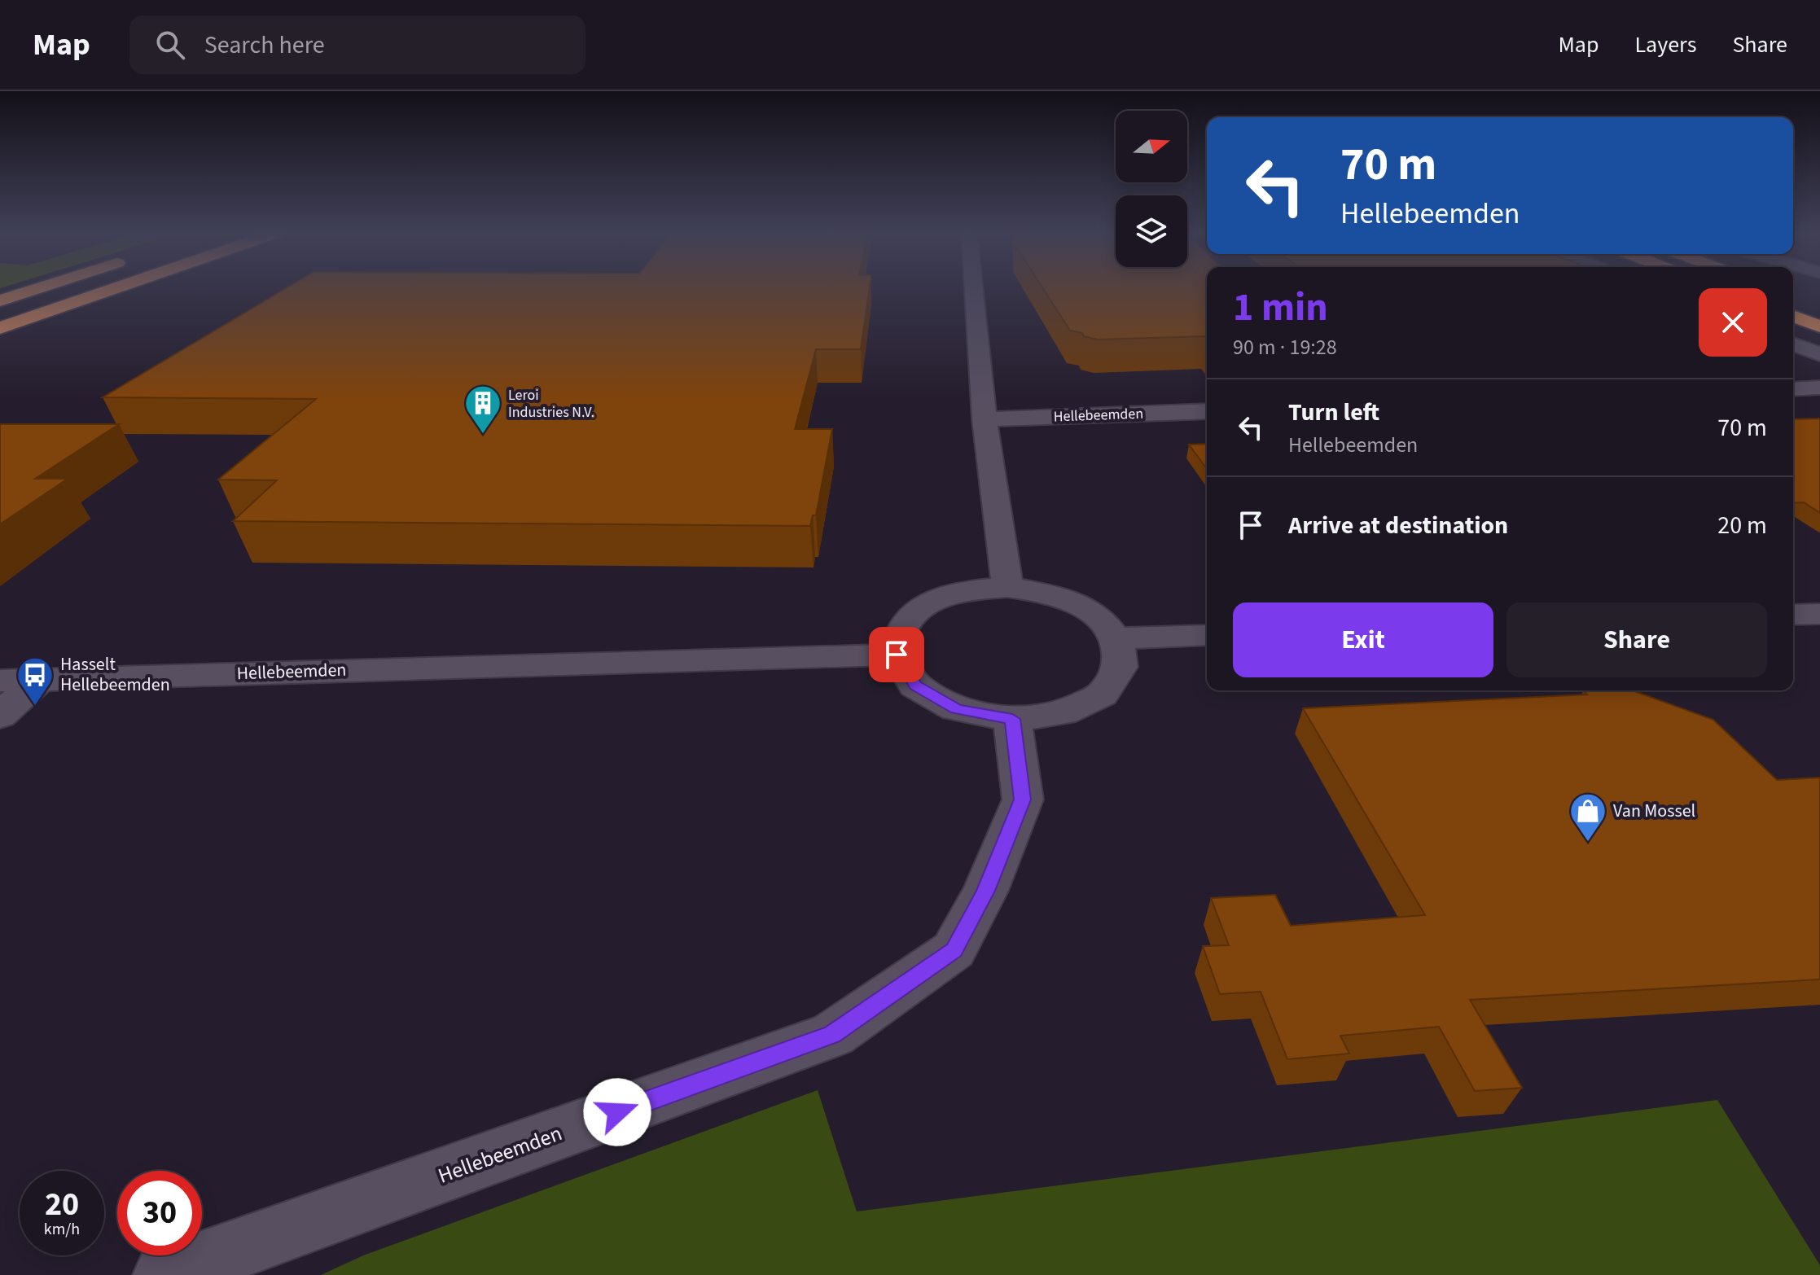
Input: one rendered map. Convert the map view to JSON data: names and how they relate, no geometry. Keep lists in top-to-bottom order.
{
  "streets": {
    "street": ["Hellebeemden"]
  },
  "places": {
    "building": ["Leroi Industries N.V."],
    "bus stop": ["Hasselt Hellebeemden"],
    "shop": ["Van Mossel"]
  },
  "north": "right",
  "page": {
    "header": "Map",
    "search": "Search here",
    "nav": ["Map", "Layers", "Share"],
    "turn": ["70 m", "Hellebeemden"],
    "heading": ["1 min", "90 m · 19:28"],
    "list": [
      {
        "name": "Turn left",
        "note": "Hellebeemden",
        "value": "70 m"
      },
      {
        "name": "Arrive at destination",
        "value": "20 m"
      }
    ],
    "buttons": ["Exit", "Share"],
    "speed": "20 km/h",
    "limit": "30"
  }
}
